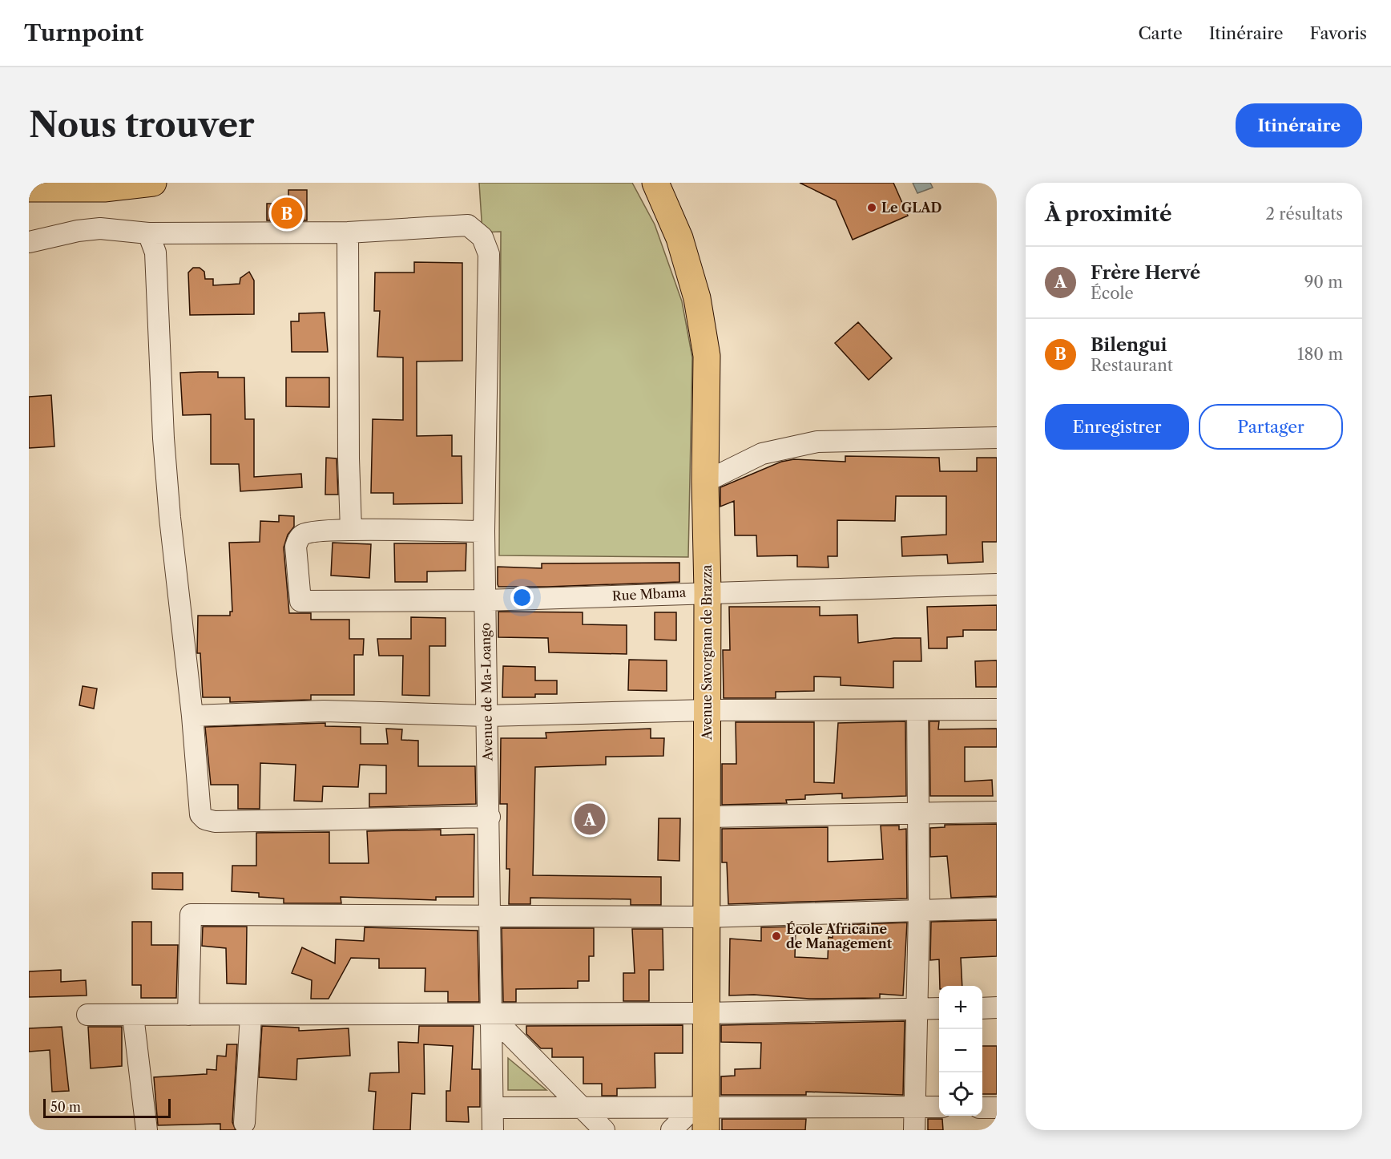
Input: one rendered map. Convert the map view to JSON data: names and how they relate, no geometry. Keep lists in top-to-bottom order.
{
  "streets": {
    "main road": ["Avenue Savorgnan de Brazza"],
    "street": ["Rue Mbama", "Avenue de Ma-Loango"]
  },
  "crossings": [
    ["Rue Mbama", "Avenue Savorgnan de Brazza"],
    ["Rue Mbama", "Avenue de Ma-Loango"]
  ],
  "places": ["Le GLAD", "École Africaine de Management"],
  "scale_bar": "50 m",
  "page": {
    "header": "Turnpoint",
    "nav": ["Carte", "Itinéraire", "Favoris"],
    "buttons": [
      "Itinéraire",
      ["Enregistrer", "Partager"]
    ],
    "title": "Nous trouver",
    "heading": ["À proximité", "2 résultats"],
    "pins": ["B", "A"],
    "list": [
      {
        "mark": "A",
        "name": "Frère Hervé",
        "note": "École",
        "value": "90 m"
      },
      {
        "mark": "B",
        "name": "Bilengui",
        "note": "Restaurant",
        "value": "180 m"
      }
    ],
    "map_buttons": ["+", "−"],
    "scale": "50 m"
  }
}
